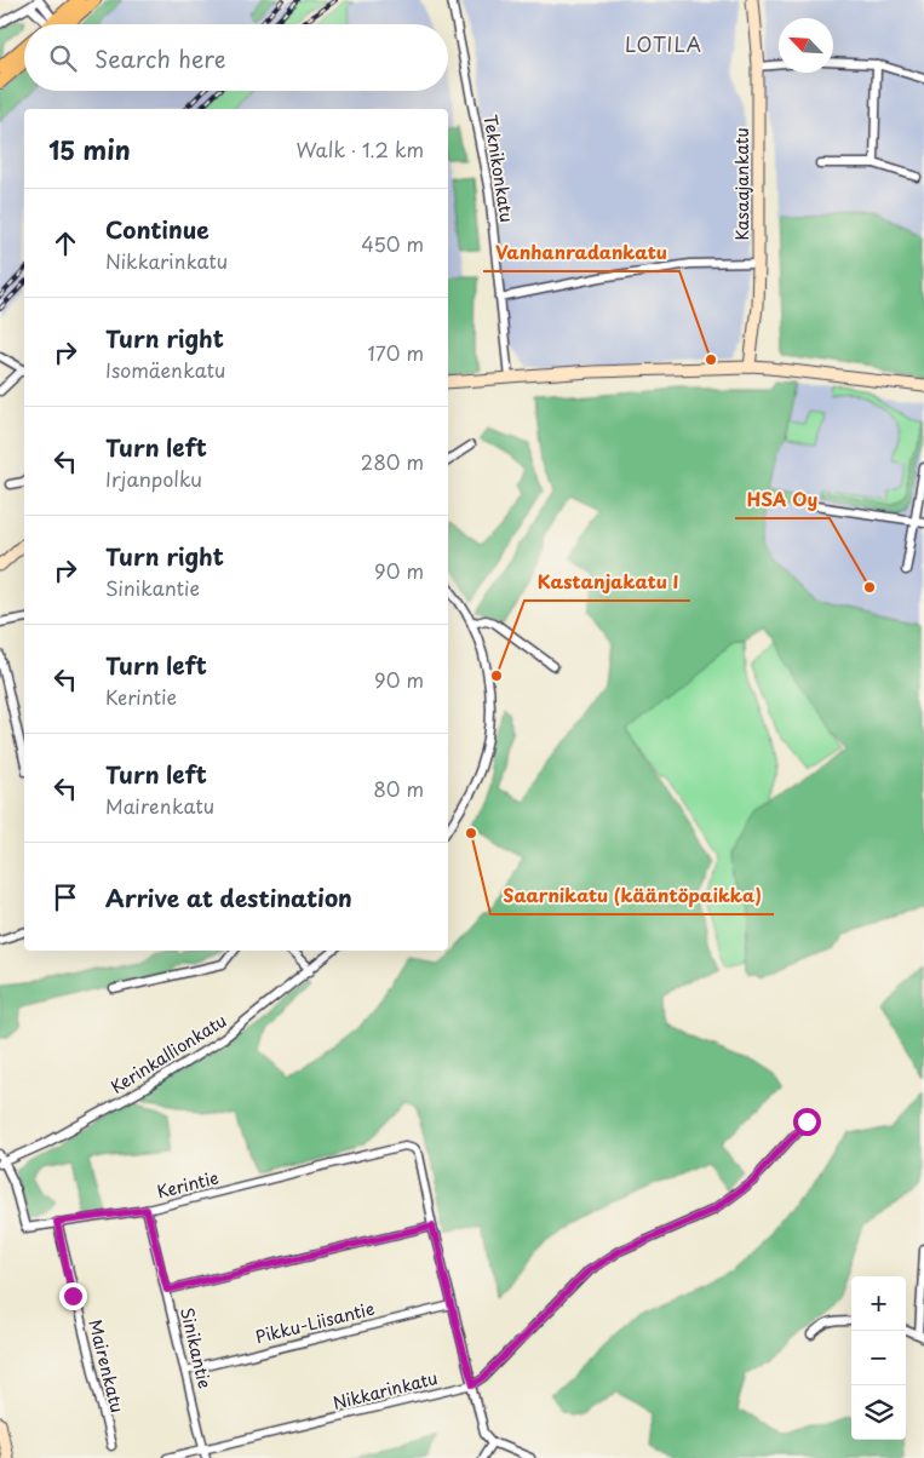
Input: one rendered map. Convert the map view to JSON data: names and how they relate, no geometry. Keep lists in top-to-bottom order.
{
  "streets": {
    "street": [
      "Teknikonkatu",
      "Kasaajankatu",
      "Kerinkallionkatu",
      "Kerintie",
      "Pikku-Liisantie",
      "Sinikantie",
      "Mairenkatu",
      "Nikkarinkatu"
    ]
  },
  "crossings": [
    ["Kerinkallionkatu", "Kerintie"],
    ["Kerintie", "Sinikantie"],
    ["Kerintie", "Mairenkatu"],
    ["Pikku-Liisantie", "Sinikantie"],
    ["Sinikantie", "Nikkarinkatu"]
  ],
  "districts": ["LOTILA"],
  "places": [
    "Vanhanradankatu",
    "HSA Oy",
    "Kastanjakatu I",
    "Saarnikatu (kääntöpaikka)"
  ],
  "north": "top left",
  "page": {
    "search": "Search here",
    "heading": ["15 min", "Walk · 1.2 km"],
    "list": [
      ["Continue", "Nikkarinkatu", "450 m"],
      ["Turn right", "Isomäenkatu", "170 m"],
      ["Turn left", "Irjanpolku", "280 m"],
      ["Turn right", "Sinikantie", "90 m"],
      ["Turn left", "Kerintie", "90 m"],
      ["Turn left", "Mairenkatu", "80 m"],
      "Arrive at destination"
    ],
    "map_buttons": ["+", "−"]
  }
}
